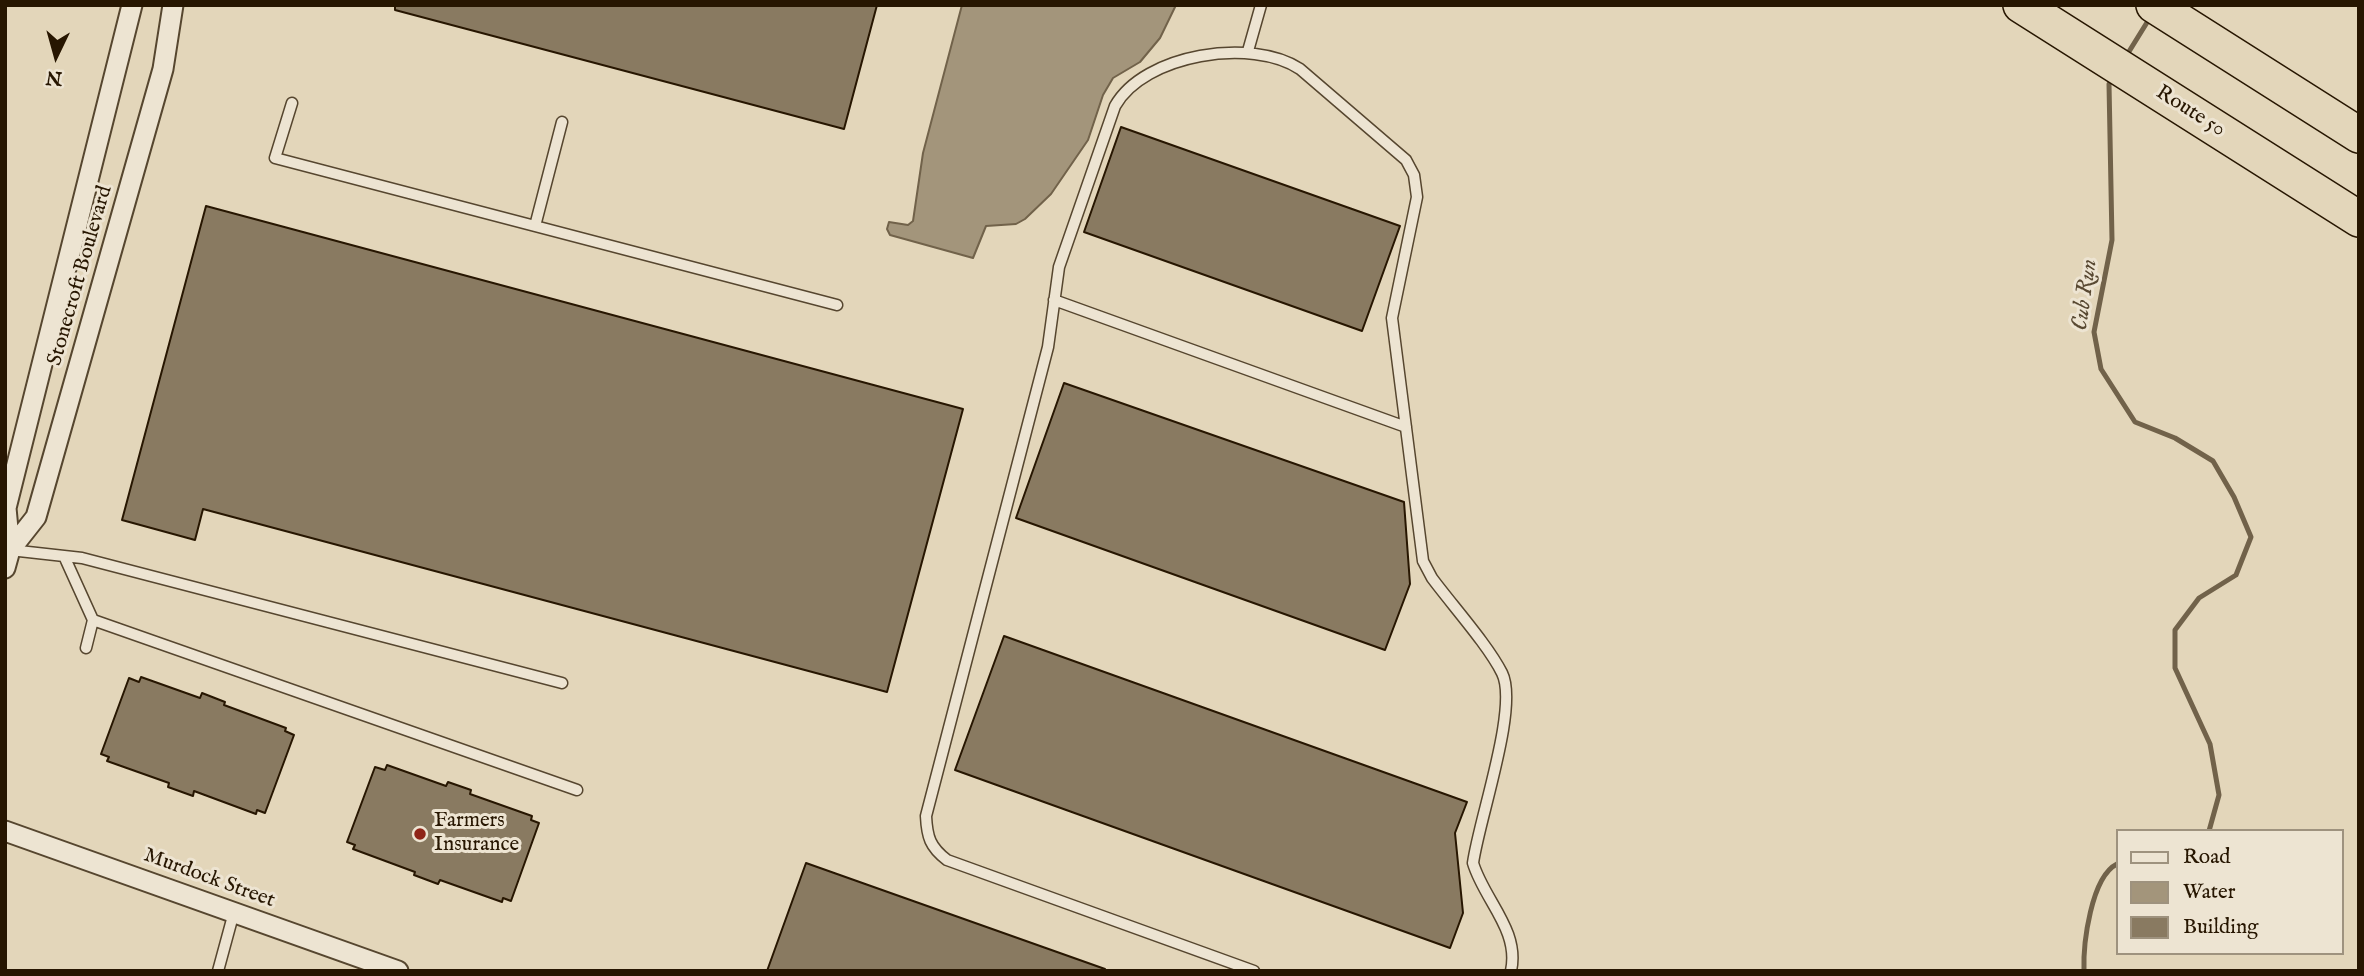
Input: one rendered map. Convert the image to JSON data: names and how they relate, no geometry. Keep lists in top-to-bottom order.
{
  "streets": {
    "highway": ["Route 50"],
    "street": ["Stonecroft Boulevard", "Murdock Street"]
  },
  "water": ["Cub Run"],
  "places": ["Farmers Insurance"],
  "legend": ["Road", "Water", "Building"],
  "north": "bottom"
}
